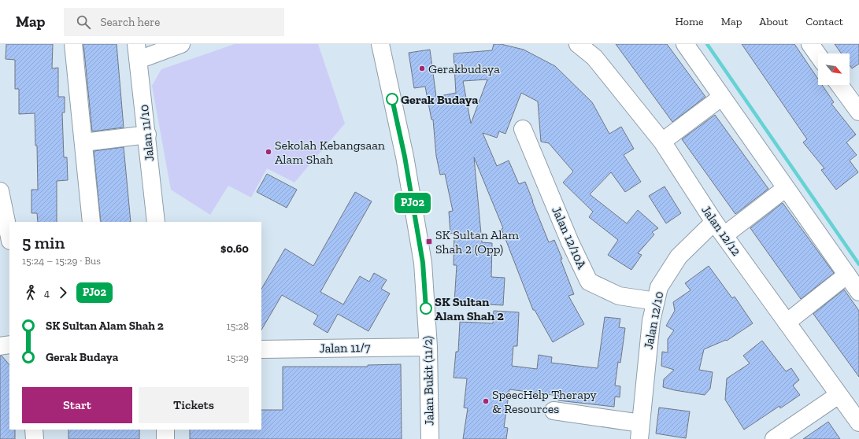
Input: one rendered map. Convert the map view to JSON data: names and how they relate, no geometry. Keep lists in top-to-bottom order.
{
  "streets": {
    "street": [
      "Jalan 11/10",
      "Jalan 12/12",
      "Jalan 12/10A",
      "Jalan 12/10",
      "Jalan 11/7",
      "Jalan Bukit (11/2)"
    ]
  },
  "crossings": [
    ["Jalan 12/12", "Jalan 12/10"],
    ["Jalan 12/10A", "Jalan 12/10"],
    ["Jalan 11/7", "Jalan Bukit (11/2)"]
  ],
  "places": {
    "other": [
      "Gerakbudaya",
      "Gerak Budaya",
      "Sekolah Kebangsaan Alam Shah",
      "SK Sultan Alam Shah 2",
      "SpeecHelp Therapy & Resources"
    ],
    "transit": ["SK Sultan Alam Shah 2 (Opp)"]
  },
  "lines": ["bus line PJ02"],
  "north": "bottom right",
  "page": {
    "header": "Map",
    "search": "Search here",
    "nav": [
      "Home",
      "Map",
      "About",
      "Contact"
    ],
    "on_map": "PJ02",
    "heading": ["5 min", "15:24 – 15:29 · Bus", "$0.60"],
    "legs": ["4", "PJ02"],
    "list": [
      {
        "name": "SK Sultan Alam Shah 2",
        "value": "15:28"
      },
      {
        "name": "Gerak Budaya",
        "value": "15:29"
      }
    ],
    "buttons": ["Start", "Tickets"]
  }
}
